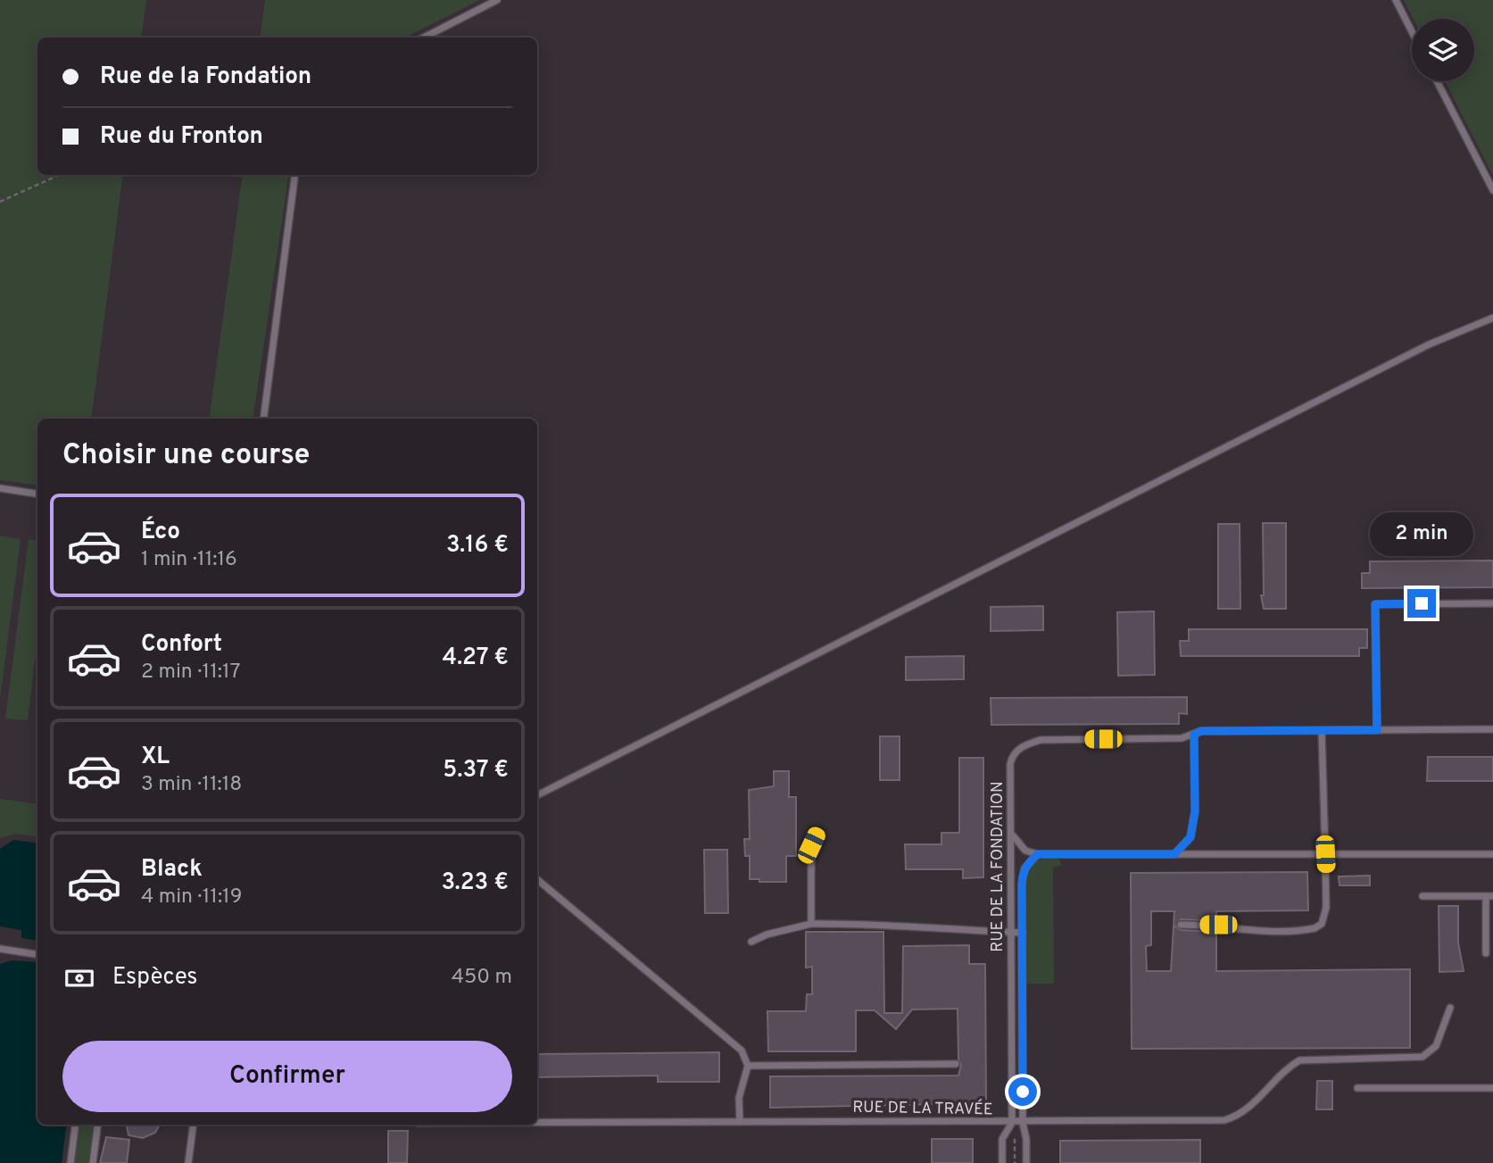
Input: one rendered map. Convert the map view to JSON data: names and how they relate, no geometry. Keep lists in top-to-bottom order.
{
  "streets": {
    "lane": ["RUE DE LA FONDATION", "RUE DE LA TRAVÉE"]
  },
  "crossings": [
    ["RUE DE LA FONDATION", "RUE DE LA TRAVÉE"]
  ],
  "page": {
    "banner": ["Rue de la Fondation", "Rue du Fronton"],
    "heading": "Choisir une course",
    "list": [
      {
        "name": "Éco",
        "note": "1 min · 11:16",
        "value": "3.16 €"
      },
      {
        "name": "Confort",
        "note": "2 min · 11:17",
        "value": "4.27 €"
      },
      {
        "name": "XL",
        "note": "3 min · 11:18",
        "value": "5.37 €"
      },
      {
        "name": "Black",
        "note": "4 min · 11:19",
        "value": "3.23 €"
      }
    ],
    "bubble": "2 min",
    "pay": ["Espèces", "450 m"],
    "buttons": "Confirmer"
  }
}
